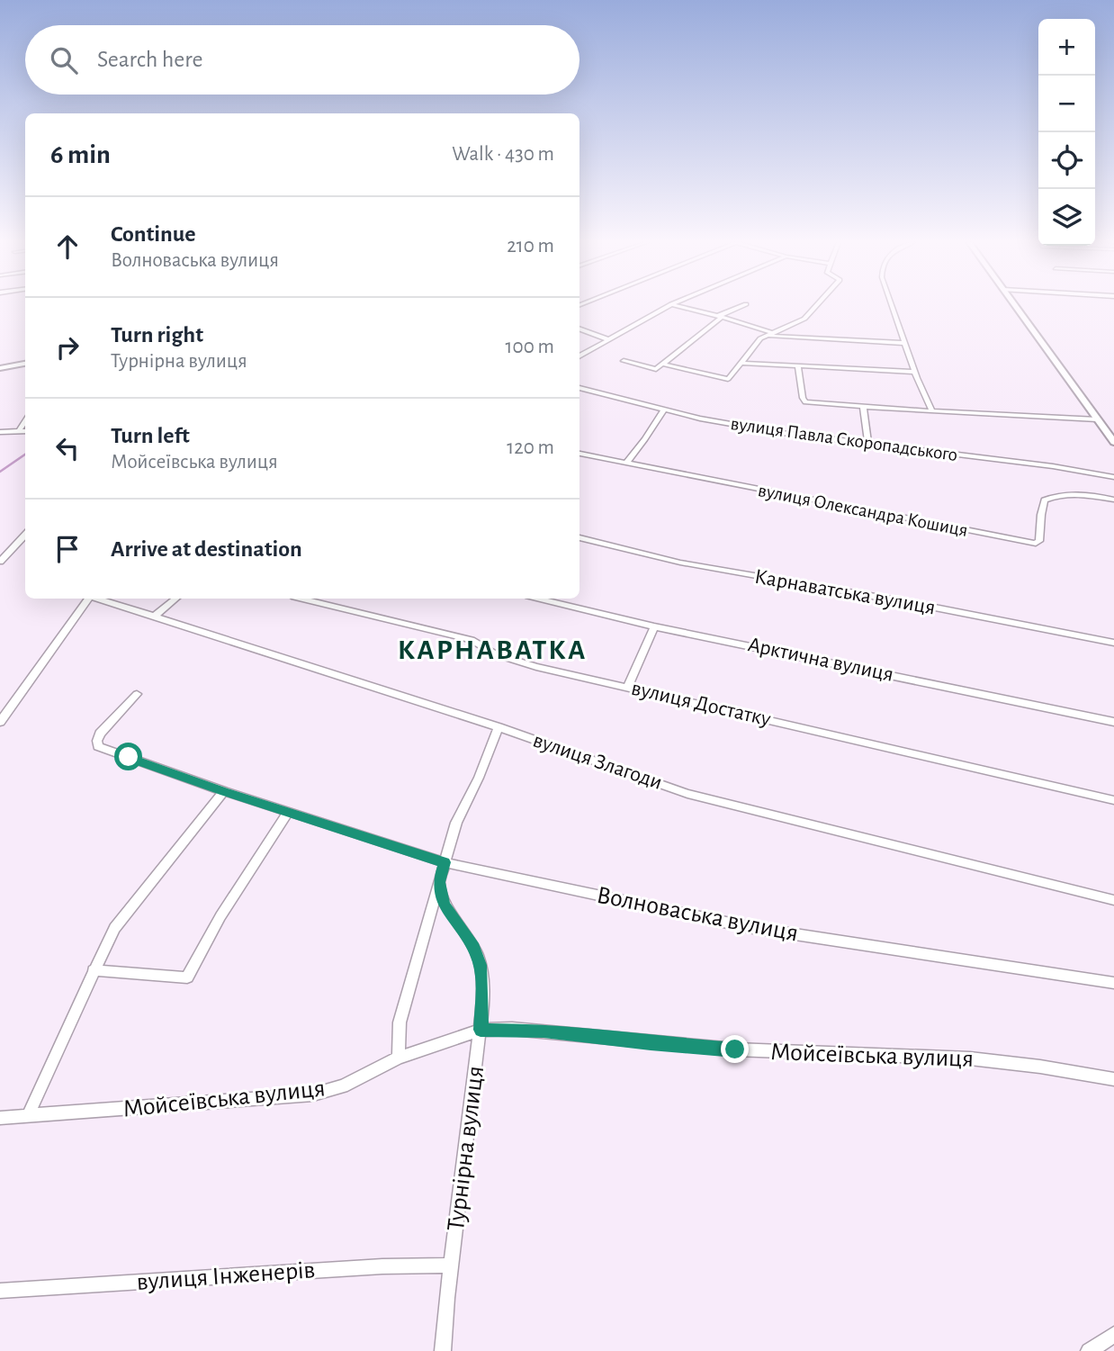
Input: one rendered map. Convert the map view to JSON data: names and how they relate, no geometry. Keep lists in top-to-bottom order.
{
  "streets": {
    "street": [
      "вулиця Павла Скоропадського",
      "вулиця Олександра Кошиця",
      "Карнаватська вулиця",
      "Арктична вулиця",
      "вулиця Достатку",
      "вулиця Злагоди",
      "Волноваська вулиця",
      "Мойсеївська вулиця",
      "Турнірна вулиця",
      "вулиця Інженерів"
    ]
  },
  "crossings": [
    ["Мойсеївська вулиця", "Турнірна вулиця"],
    ["Турнірна вулиця", "вулиця Інженерів"]
  ],
  "districts": ["КАРНАВАТКА"],
  "page": {
    "map_buttons": ["+", "−"],
    "search": "Search here",
    "heading": ["6 min", "Walk · 430 m"],
    "list": [
      ["Continue", "Волноваська вулиця", "210 m"],
      ["Turn right", "Турнірна вулиця", "100 m"],
      ["Turn left", "Мойсеївська вулиця", "120 m"],
      "Arrive at destination"
    ]
  }
}
